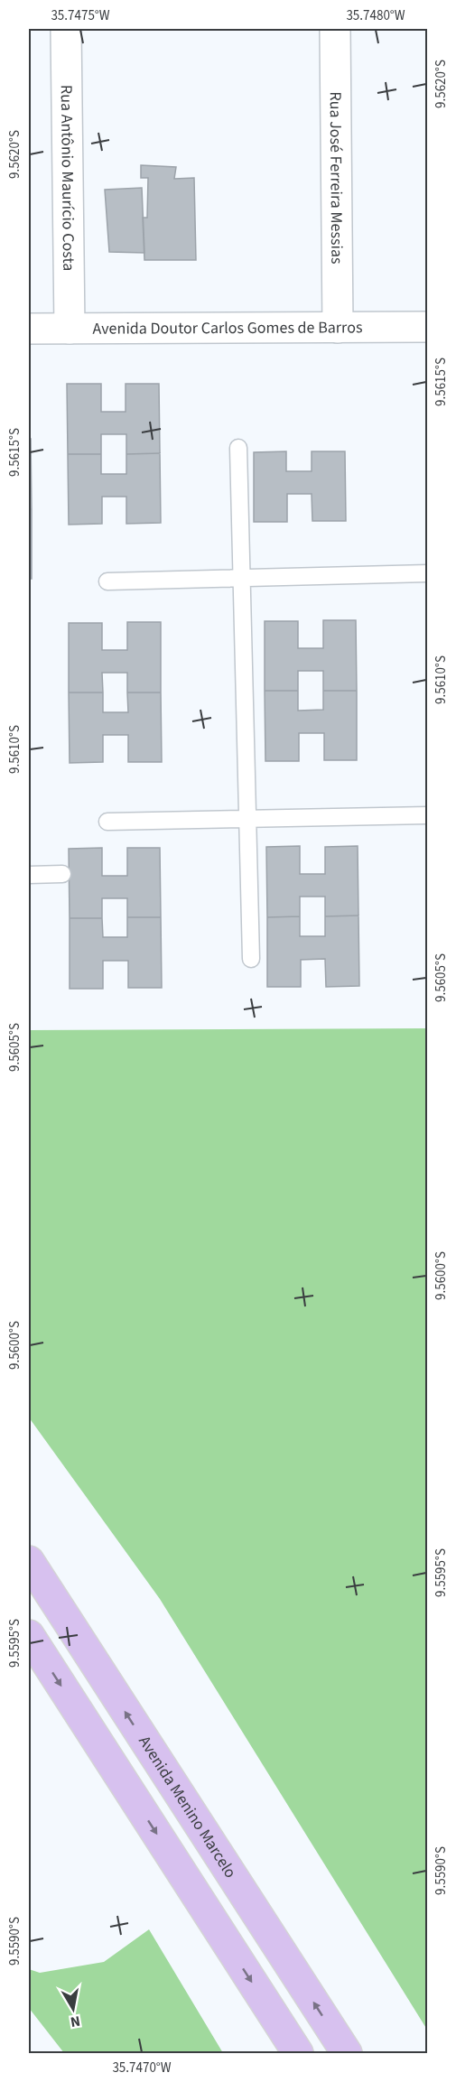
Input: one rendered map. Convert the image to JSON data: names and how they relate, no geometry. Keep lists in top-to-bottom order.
{
  "streets": {
    "main road": ["Avenida Menino Marcelo"],
    "street": ["Rua José Ferreira Messias", "Rua Antônio Maurício Costa", "Avenida Doutor Carlos Gomes de Barros"]
  },
  "crossings": [
    ["Rua José Ferreira Messias", "Avenida Doutor Carlos Gomes de Barros"],
    ["Rua Antônio Maurício Costa", "Avenida Doutor Carlos Gomes de Barros"]
  ],
  "north": "bottom",
  "coordinates": [
    "35.7475°W",
    "35.7480°W",
    "9.5620°S",
    "9.5615°S",
    "9.5610°S",
    "9.5605°S",
    "9.5600°S",
    "9.5595°S",
    "9.5590°S",
    "35.7470°W"
  ]
}
